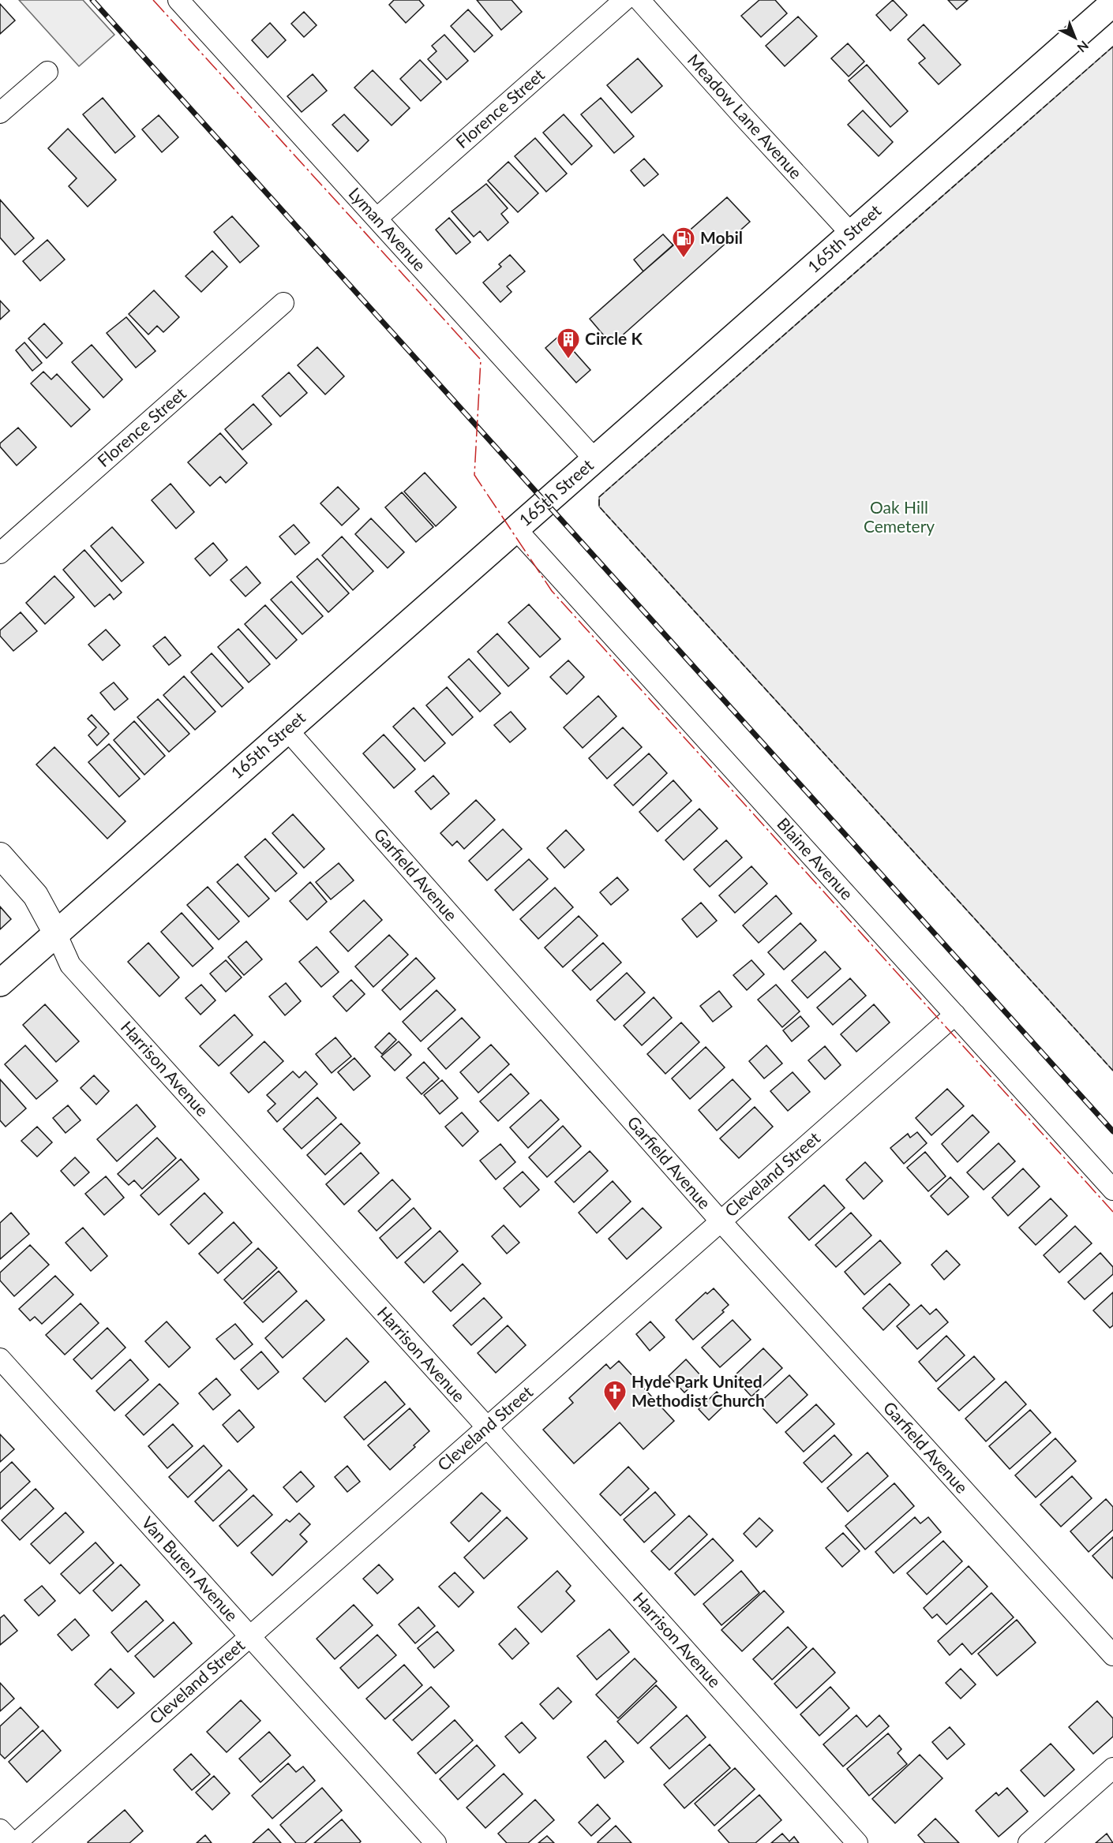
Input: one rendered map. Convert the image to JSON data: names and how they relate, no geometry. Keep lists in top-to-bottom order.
{
  "streets": {
    "main road": ["165th Street"],
    "street": [
      "Florence Street",
      "Meadow Lane Avenue",
      "Lyman Avenue",
      "Blaine Avenue",
      "Garfield Avenue",
      "Harrison Avenue",
      "Cleveland Street",
      "Van Buren Avenue"
    ]
  },
  "crossings": [
    ["Florence Street", "Lyman Avenue"],
    ["Meadow Lane Avenue", "165th Street"],
    ["Lyman Avenue", "165th Street"],
    ["165th Street", "Blaine Avenue"],
    ["165th Street", "Garfield Avenue"],
    ["165th Street", "Harrison Avenue"],
    ["Blaine Avenue", "Cleveland Street"],
    ["Garfield Avenue", "Cleveland Street"],
    ["Harrison Avenue", "Cleveland Street"],
    ["Cleveland Street", "Van Buren Avenue"]
  ],
  "parks": ["Oak Hill Cemetery"],
  "places": {
    "fuel station": ["Mobil"],
    "building": ["Circle K"],
    "church": ["Hyde Park United Methodist Church"]
  },
  "north": "bottom right"
}
